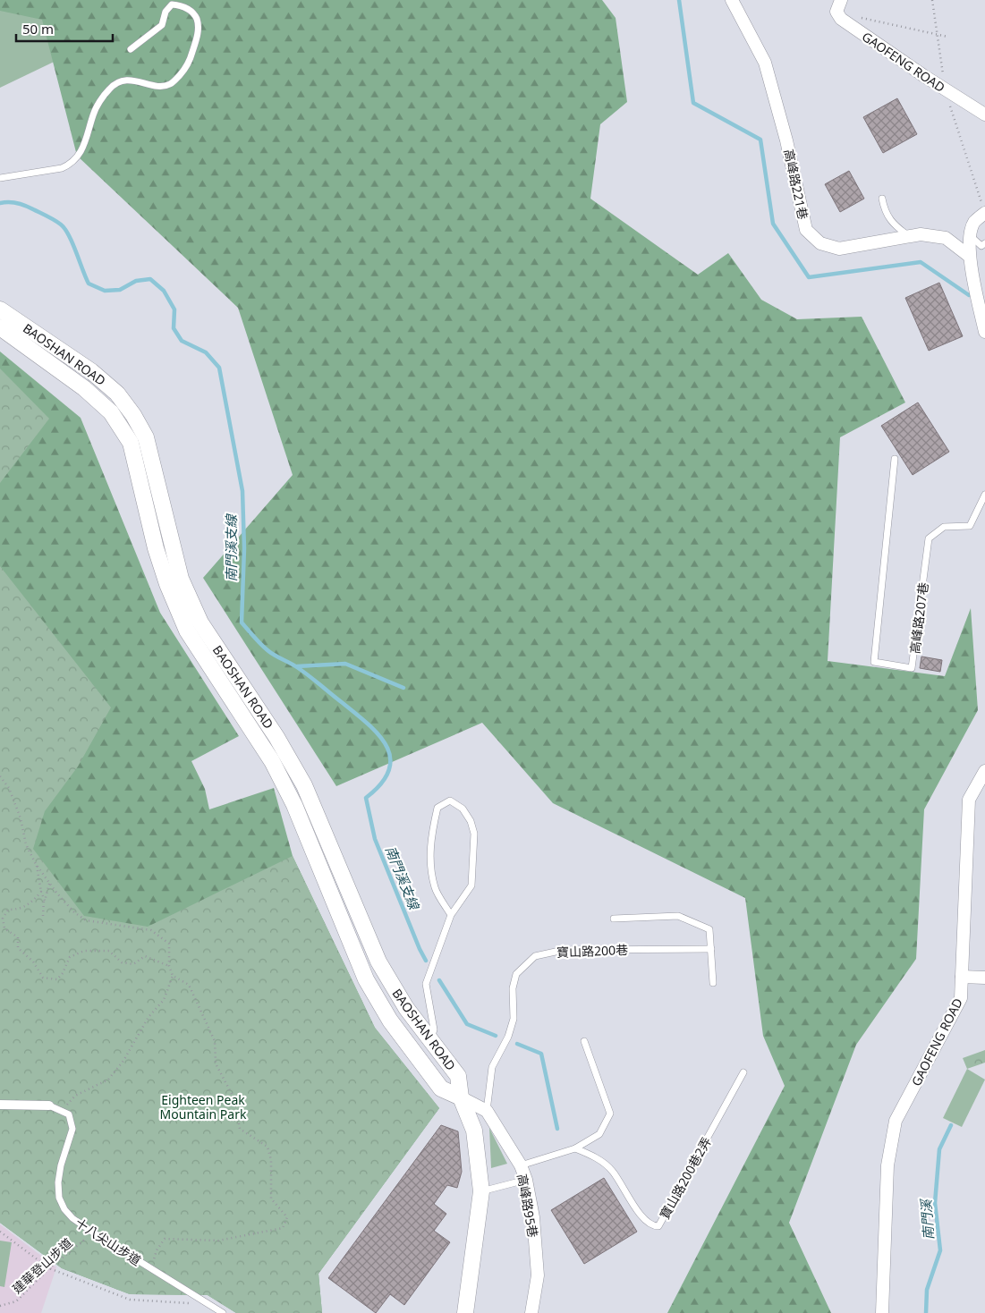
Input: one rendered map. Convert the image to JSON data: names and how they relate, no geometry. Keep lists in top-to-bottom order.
{
  "streets": {
    "street": [
      "GAOFENG ROAD",
      "高峰路221巷",
      "BAOSHAN ROAD",
      "高峰路95巷",
      "十八尖山步道"
    ],
    "lane": ["高峰路207巷", "寶山路200巷", "寶山路200巷2弄"],
    "path": ["建華登山步道"]
  },
  "crossings": [
    ["寶山路200巷", "高峰路95巷"],
    ["十八尖山步道", "建華登山步道"]
  ],
  "water": ["南門溪支線", "南門溪"],
  "parks": ["Eighteen Peak Mountain Park"],
  "scale_bar": "50 m"
}
